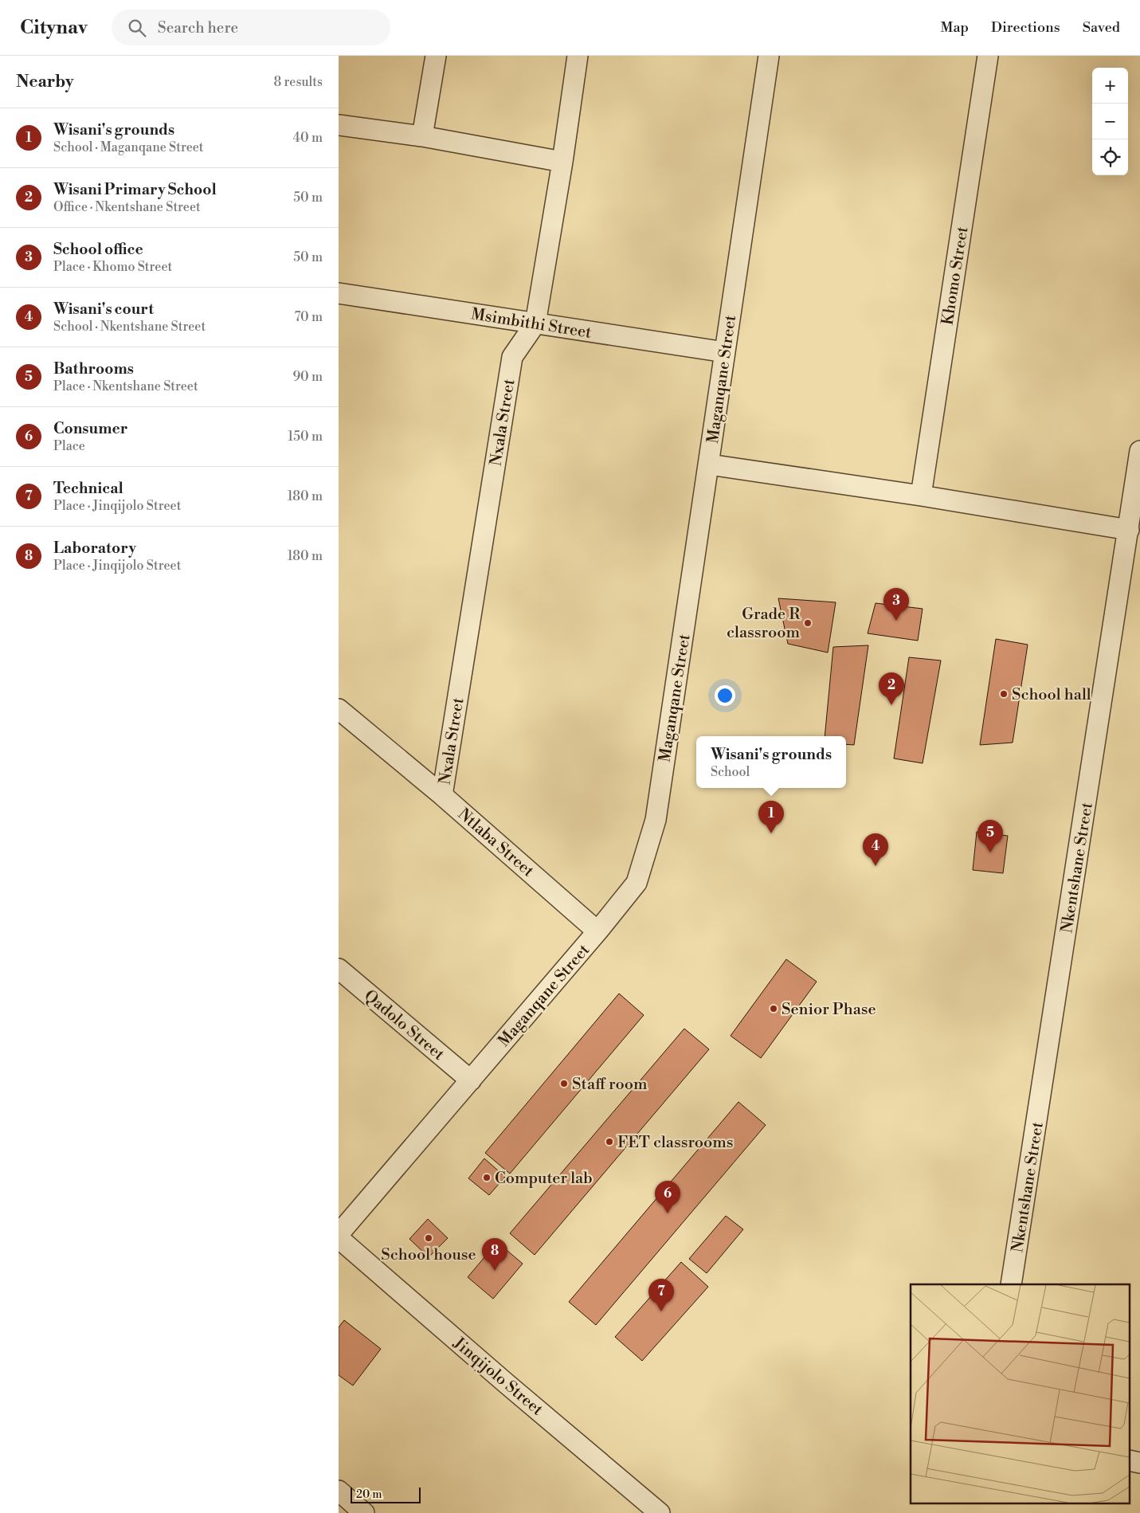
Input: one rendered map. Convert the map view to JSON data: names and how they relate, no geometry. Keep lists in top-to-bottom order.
{
  "streets": {
    "street": [
      "Khomo Street",
      "Msimbithi Street",
      "Maganqane Street",
      "Nxala Street",
      "Ntlaba Street",
      "Nkentshane Street",
      "Qadolo Street",
      "Jinqijolo Street"
    ]
  },
  "crossings": [
    ["Msimbithi Street", "Maganqane Street"],
    ["Msimbithi Street", "Nxala Street"],
    ["Maganqane Street", "Ntlaba Street"],
    ["Maganqane Street", "Qadolo Street"],
    ["Nxala Street", "Ntlaba Street"]
  ],
  "places": [
    "Grade R classroom",
    "School hall",
    "Senior Phase",
    "Staff room",
    "FET classrooms",
    "Computer lab",
    "School house"
  ],
  "scale_bar": "20 m",
  "page": {
    "header": "Citynav",
    "search": "Search here",
    "nav": ["Map", "Directions", "Saved"],
    "heading": ["Nearby", "8 results"],
    "map_buttons": ["+", "−"],
    "list": [
      {
        "mark": "1",
        "name": "Wisani's grounds",
        "note": "School · Maganqane Street",
        "value": "40 m"
      },
      {
        "mark": "2",
        "name": "Wisani Primary School",
        "note": "Office · Nkentshane Street",
        "value": "50 m"
      },
      {
        "mark": "3",
        "name": "School office",
        "note": "Place · Khomo Street",
        "value": "50 m"
      },
      {
        "mark": "4",
        "name": "Wisani's court",
        "note": "School · Nkentshane Street",
        "value": "70 m"
      },
      {
        "mark": "5",
        "name": "Bathrooms",
        "note": "Place · Nkentshane Street",
        "value": "90 m"
      },
      {
        "mark": "6",
        "name": "Consumer",
        "note": "Place",
        "value": "150 m"
      },
      {
        "mark": "7",
        "name": "Technical",
        "note": "Place · Jinqijolo Street",
        "value": "180 m"
      },
      {
        "mark": "8",
        "name": "Laboratory",
        "note": "Place · Jinqijolo Street",
        "value": "180 m"
      }
    ],
    "pins": [
      "3",
      "2",
      "1",
      "5",
      "4",
      "6",
      "8",
      "7"
    ],
    "popup": ["Wisani's grounds", "School"],
    "scale": "20 m"
  }
}
